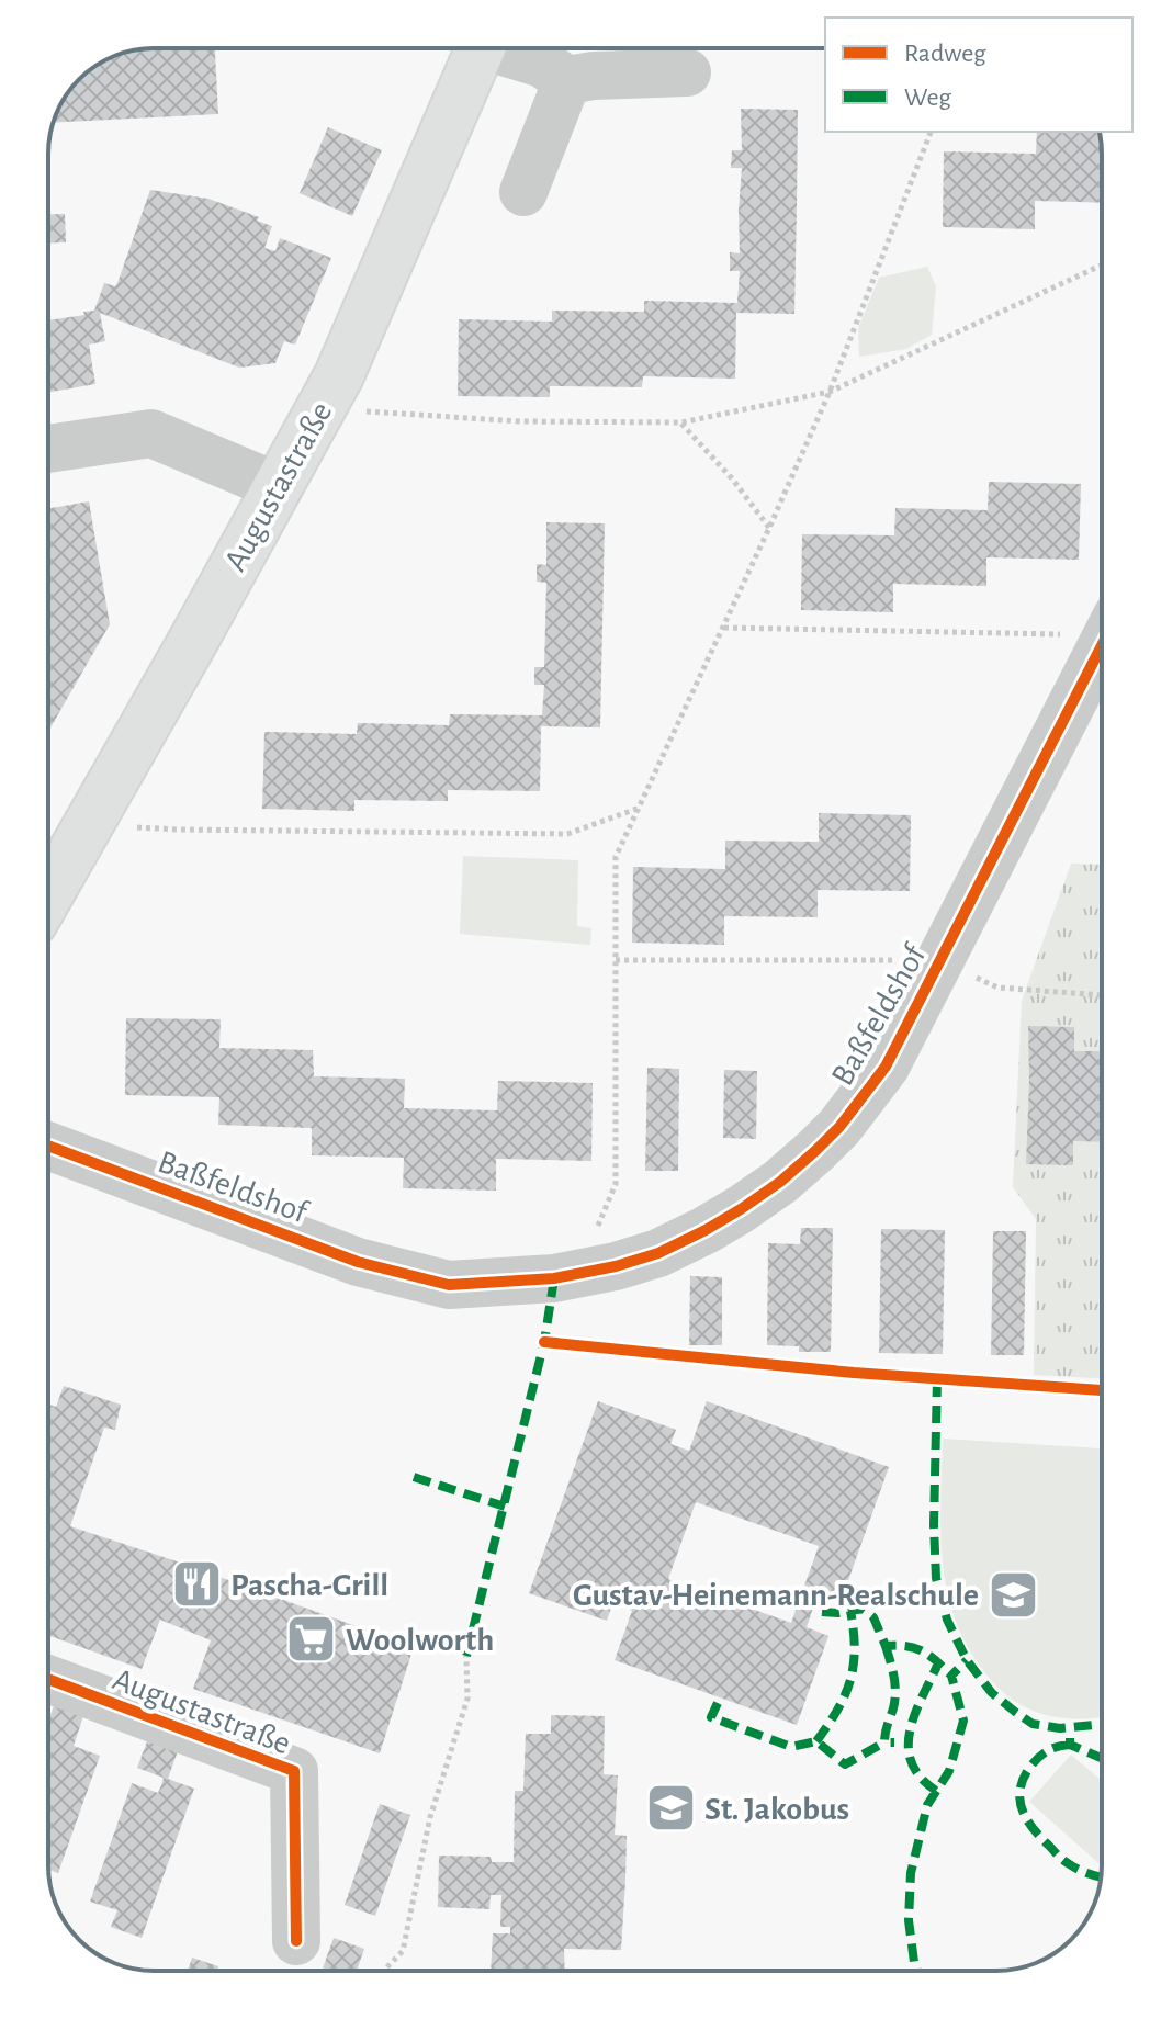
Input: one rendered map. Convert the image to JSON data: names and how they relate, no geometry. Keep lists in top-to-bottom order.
{
  "streets": {
    "main road": ["Augustastraße"],
    "street": ["Baßfeldshof"]
  },
  "places": {
    "restaurant": ["Pascha-Grill"],
    "school or university": ["Gustav-Heinemann-Realschule", "St. Jakobus"],
    "supermarket": ["Woolworth"]
  },
  "legend": ["Radweg", "Weg"]
}
